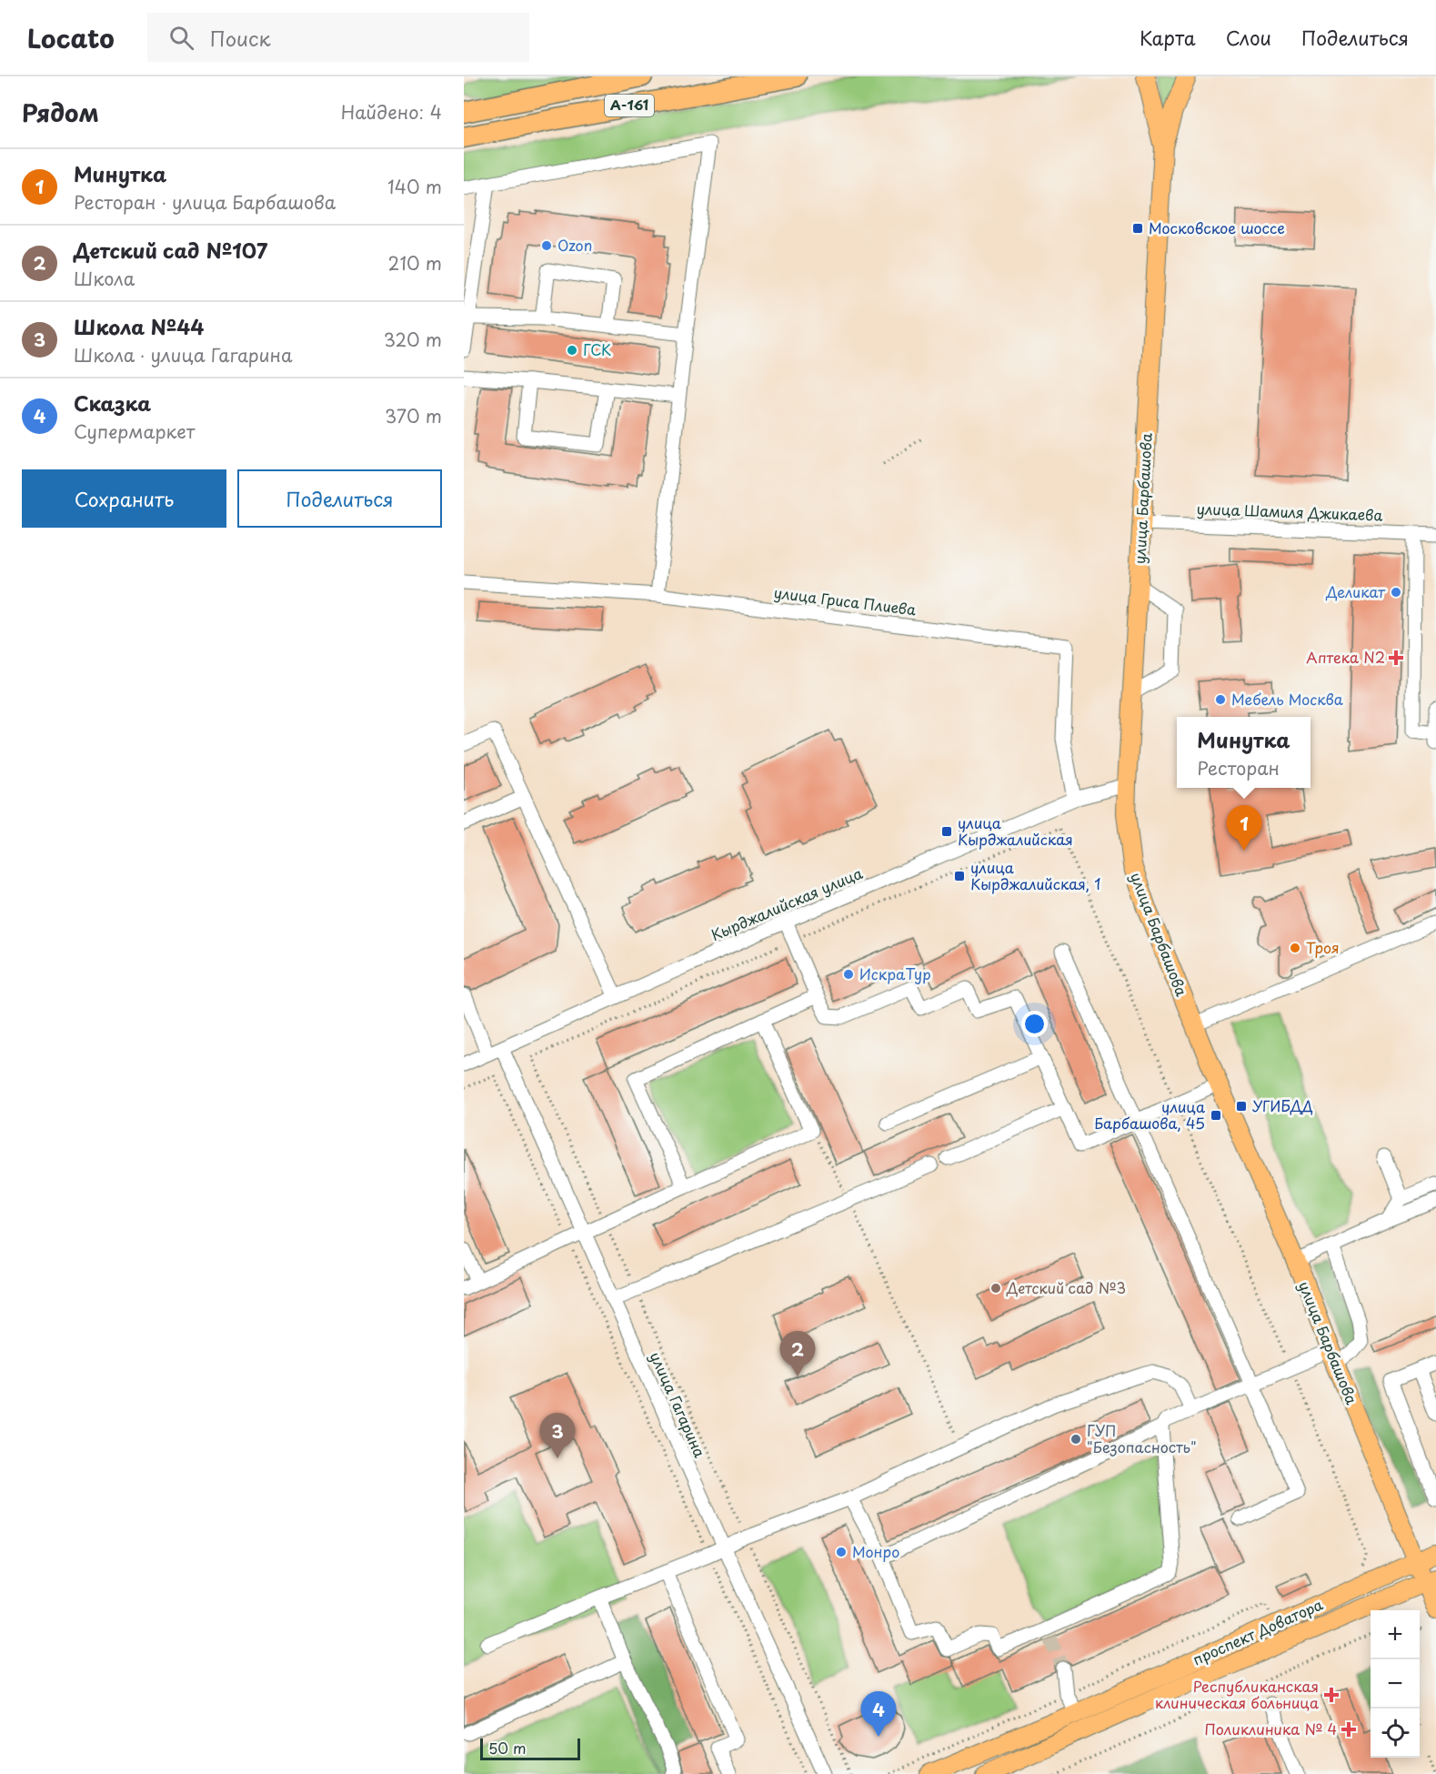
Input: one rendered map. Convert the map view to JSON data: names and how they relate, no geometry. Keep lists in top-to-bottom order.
{
  "streets": {
    "highway": ["А-161"],
    "main road": ["улица Барбашова", "проспект Доватора"],
    "street": [
      "улица Шамиля Джикаева",
      "улица Гриса Плиева",
      "Кырджалийская улица",
      "улица Гагарина"
    ]
  },
  "crossings": [
    ["улица Барбашова", "улица Шамиля Джикаева"],
    ["улица Барбашова", "Кырджалийская улица"],
    ["улица Барбашова", "проспект Доватора"],
    ["улица Гриса Плиева", "Кырджалийская улица"],
    ["Кырджалийская улица", "улица Гагарина"]
  ],
  "places": {
    "transit": [
      "Московское шоссе",
      "улица Кырджалийская",
      "улица Кырджалийская, 1",
      "УГИБДД",
      "улица Барбашова, 45"
    ],
    "other": [
      "Ozon",
      "ГСК",
      "Деликат",
      "Мебель Москва",
      "Троя",
      "ИскраТур",
      "Детский сад №3",
      "ГУП \"Безопасность\"",
      "Монро"
    ],
    "health": ["Аптека N2", "Республиканская клиническая больница", "Поликлиника № 4"]
  },
  "scale_bar": "50 m",
  "page": {
    "header": "Locato",
    "search": "Поиск",
    "nav": ["Карта", "Слои", "Поделиться"],
    "heading": ["Рядом", "Найдено: 4"],
    "list": [
      {
        "mark": "1",
        "name": "Минутка",
        "note": "Ресторан · улица Барбашова",
        "value": "140 m"
      },
      {
        "mark": "2",
        "name": "Детский сад №107",
        "note": "Школа",
        "value": "210 m"
      },
      {
        "mark": "3",
        "name": "Школа №44",
        "note": "Школа · улица Гагарина",
        "value": "320 m"
      },
      {
        "mark": "4",
        "name": "Сказка",
        "note": "Супермаркет",
        "value": "370 m"
      }
    ],
    "buttons": ["Сохранить", "Поделиться"],
    "popup": ["Минутка", "Ресторан"],
    "pins": [
      "1",
      "2",
      "3",
      "4"
    ],
    "map_buttons": ["+", "−"],
    "scale": "50 m"
  }
}
